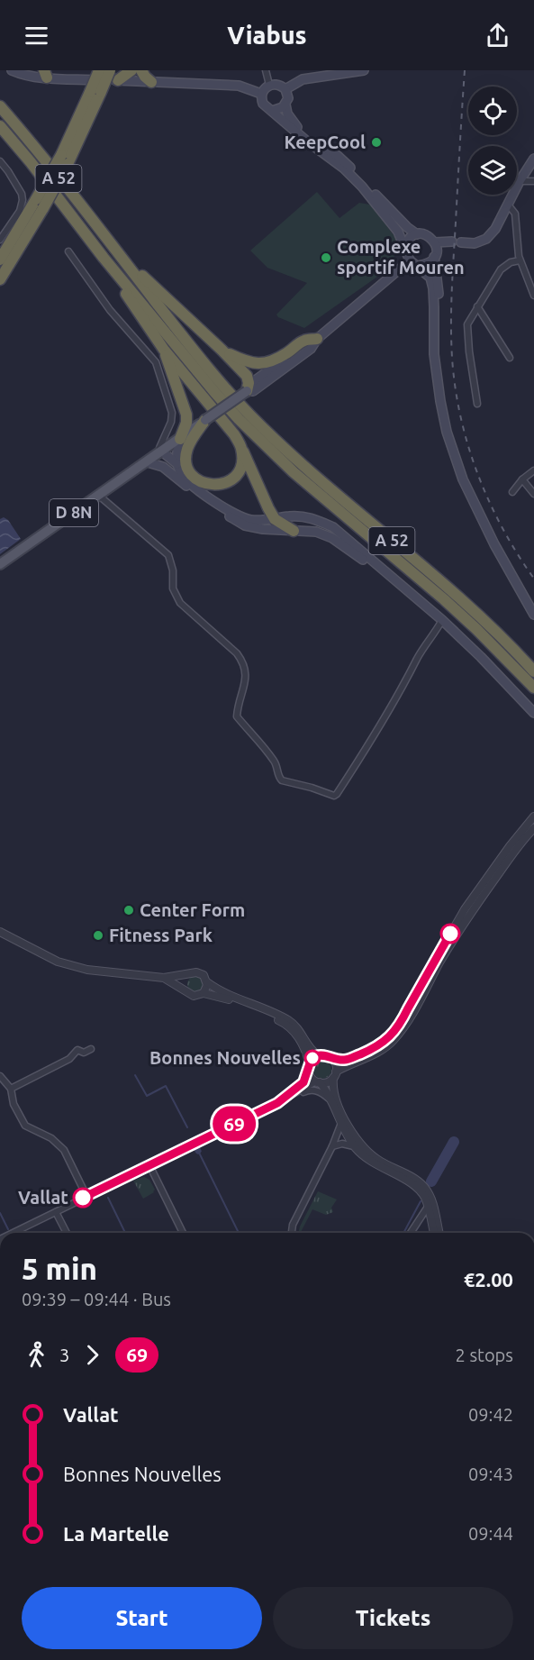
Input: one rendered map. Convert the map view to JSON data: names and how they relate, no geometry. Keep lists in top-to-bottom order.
{
  "streets": {
    "highway": ["A 52"],
    "main road": ["D 8N"]
  },
  "places": [
    "KeepCool",
    "Complexe sportif Mouren",
    "Center Form",
    "Fitness Park",
    "Bonnes Nouvelles",
    "Vallat"
  ],
  "lines": ["bus line 69"],
  "page": {
    "header": "Viabus",
    "on_map": "69",
    "heading": ["5 min", "09:39 – 09:44 · Bus", "€2.00"],
    "legs": ["3", "69", "2 stops"],
    "list": [
      {
        "name": "Vallat",
        "value": "09:42"
      },
      {
        "name": "Bonnes Nouvelles",
        "value": "09:43"
      },
      {
        "name": "La Martelle",
        "value": "09:44"
      }
    ],
    "buttons": ["Start", "Tickets"]
  }
}
